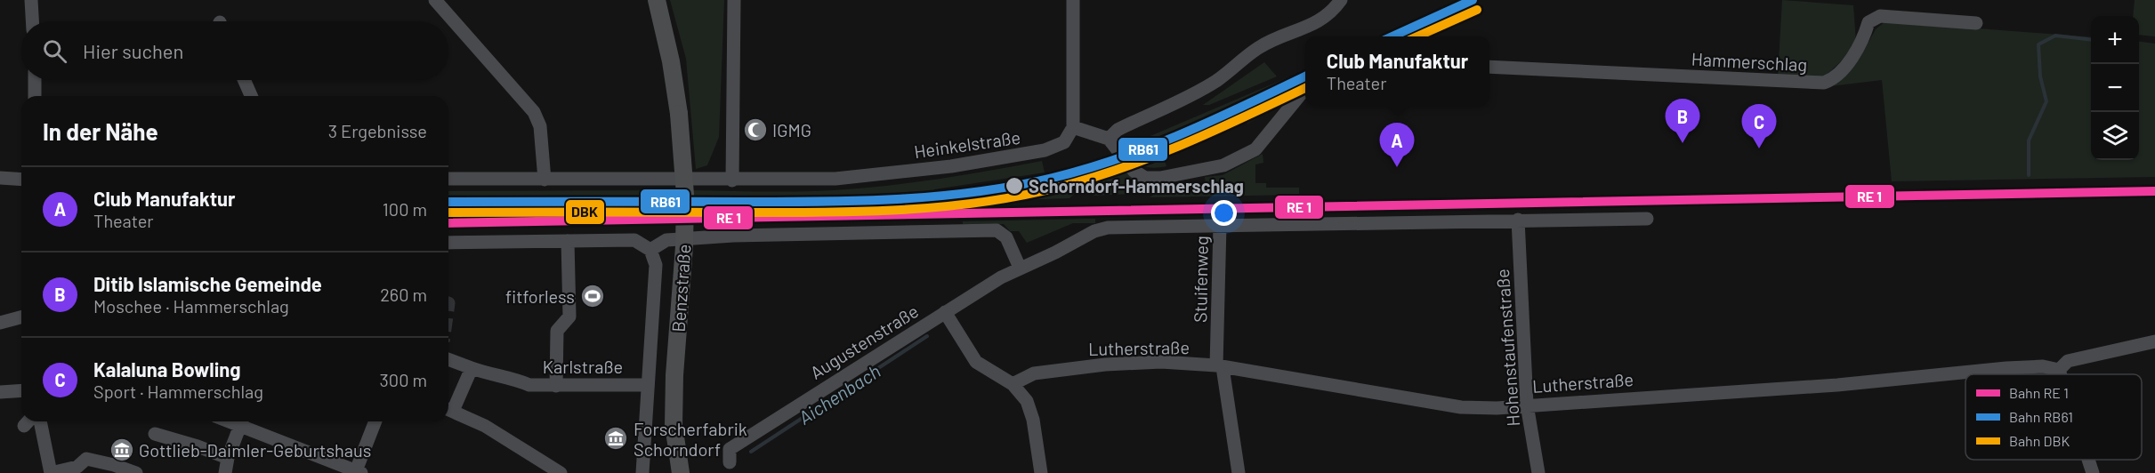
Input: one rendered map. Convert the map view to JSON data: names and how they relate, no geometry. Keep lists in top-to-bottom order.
{
  "streets": {
    "main road": ["Benzstraße"],
    "street": [
      "Hammerschlag",
      "Heinkelstraße",
      "Stuifenweg",
      "Augustenstraße",
      "Lutherstraße",
      "Hohenstaufenstraße",
      "Karlstraße"
    ]
  },
  "crossings": [
    ["Stuifenweg", "Augustenstraße"],
    ["Stuifenweg", "Lutherstraße"],
    ["Augustenstraße", "Hohenstaufenstraße"],
    ["Lutherstraße", "Hohenstaufenstraße"]
  ],
  "water": ["Aichenbach"],
  "places": {
    "mosque": ["IGMG"],
    "other": ["Schorndorf-Hammerschlag"],
    "sports": ["fitforless"],
    "museum": ["Forscherfabrik Schorndorf", "Gottlieb-Daimler-Geburtshaus"]
  },
  "lines": ["rail line RB61", "rail line DBK"],
  "legend": ["Bahn RE 1", "Bahn RB61", "Bahn DBK"],
  "page": {
    "map_buttons": ["+", "−"],
    "search": "Hier suchen",
    "popup": ["Club Manufaktur", "Theater"],
    "heading": ["In der Nähe", "3 Ergebnisse"],
    "pins": ["B", "C", "A"],
    "list": [
      {
        "mark": "A",
        "name": "Club Manufaktur",
        "note": "Theater",
        "value": "100 m"
      },
      {
        "mark": "B",
        "name": "Ditib Islamische Gemeinde",
        "note": "Moschee · Hammerschlag",
        "value": "260 m"
      },
      {
        "mark": "C",
        "name": "Kalaluna Bowling",
        "note": "Sport · Hammerschlag",
        "value": "300 m"
      }
    ]
  }
}
